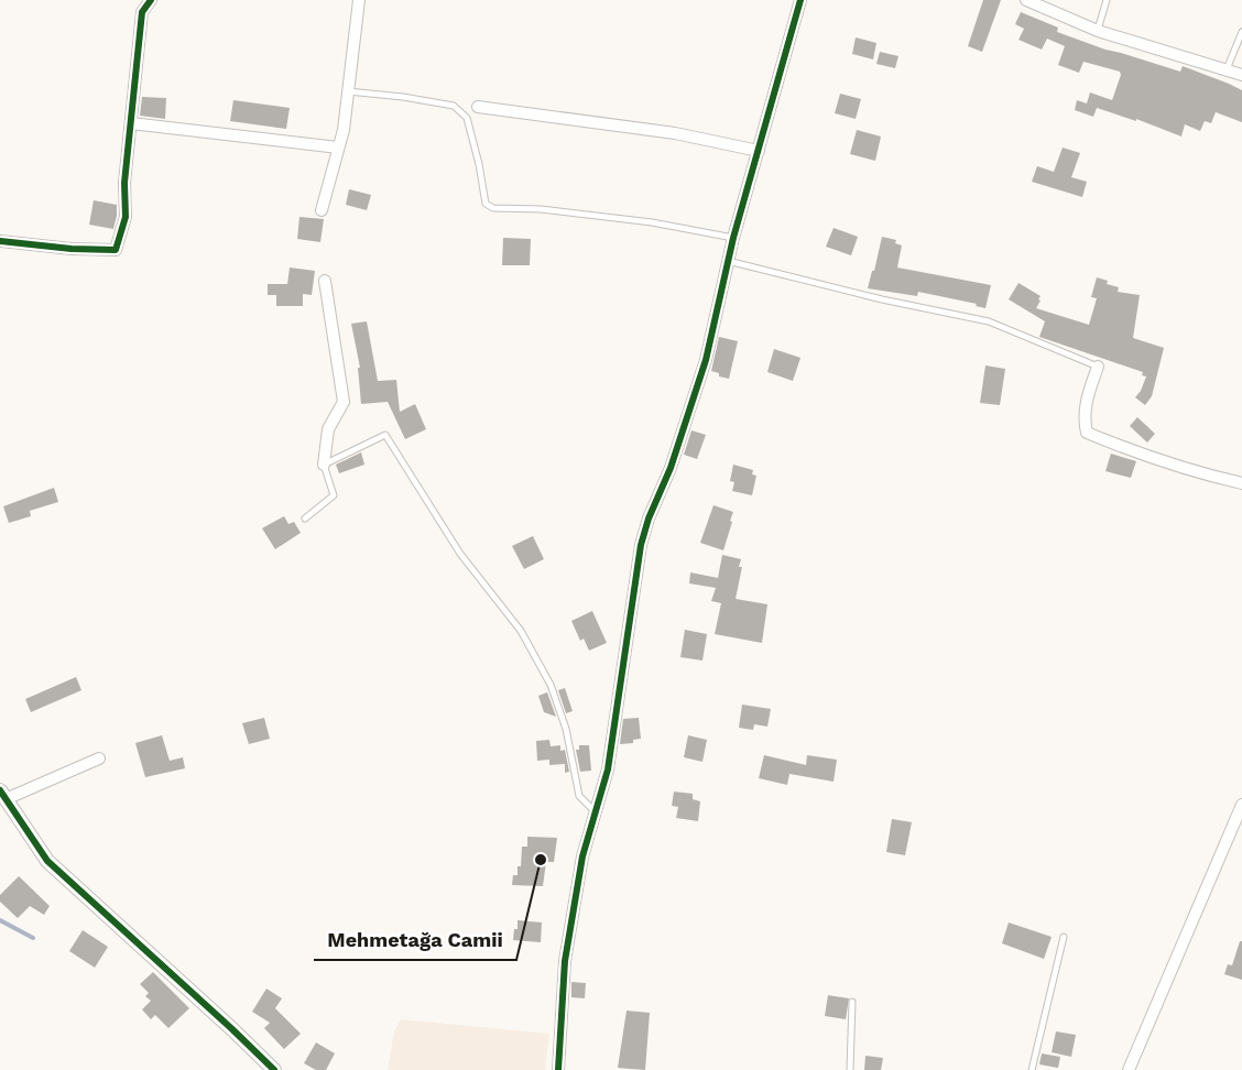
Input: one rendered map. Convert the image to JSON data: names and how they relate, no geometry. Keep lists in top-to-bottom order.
{
  "places": ["Mehmetağa Camii"]
}
